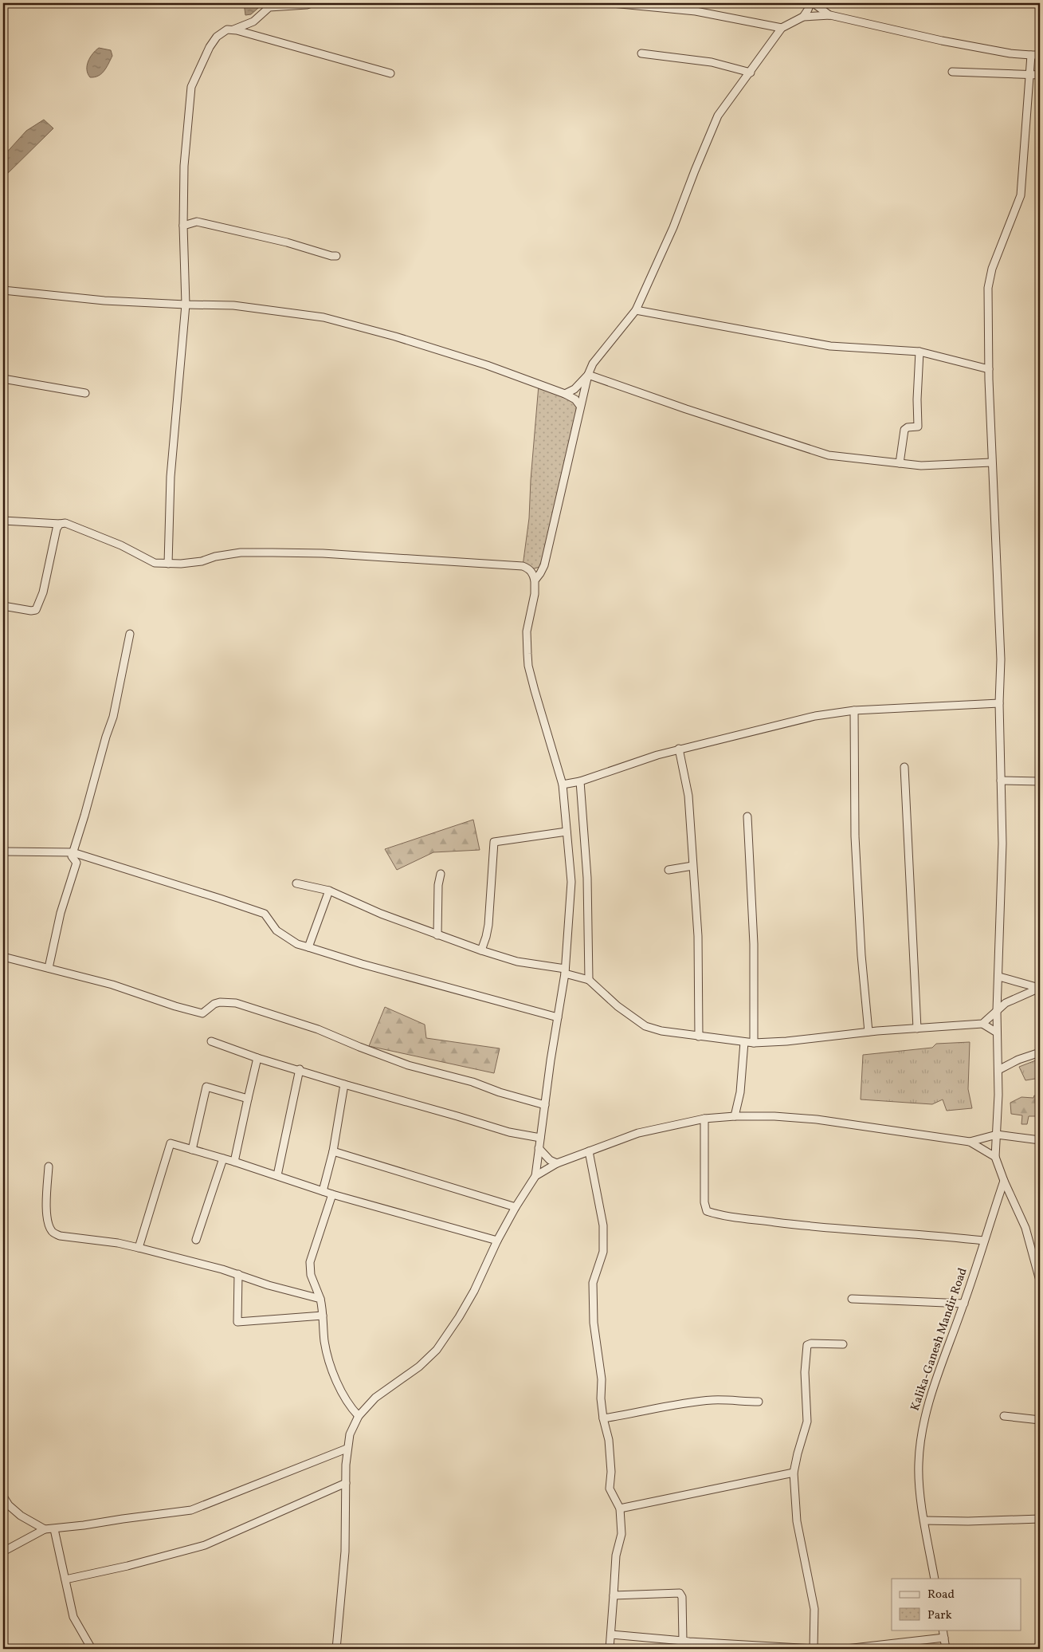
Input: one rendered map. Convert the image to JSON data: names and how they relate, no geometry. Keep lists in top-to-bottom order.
{
  "streets": {
    "street": ["Kalika-Ganesh Mandir Road"]
  },
  "legend": ["Road", "Park"]
}
